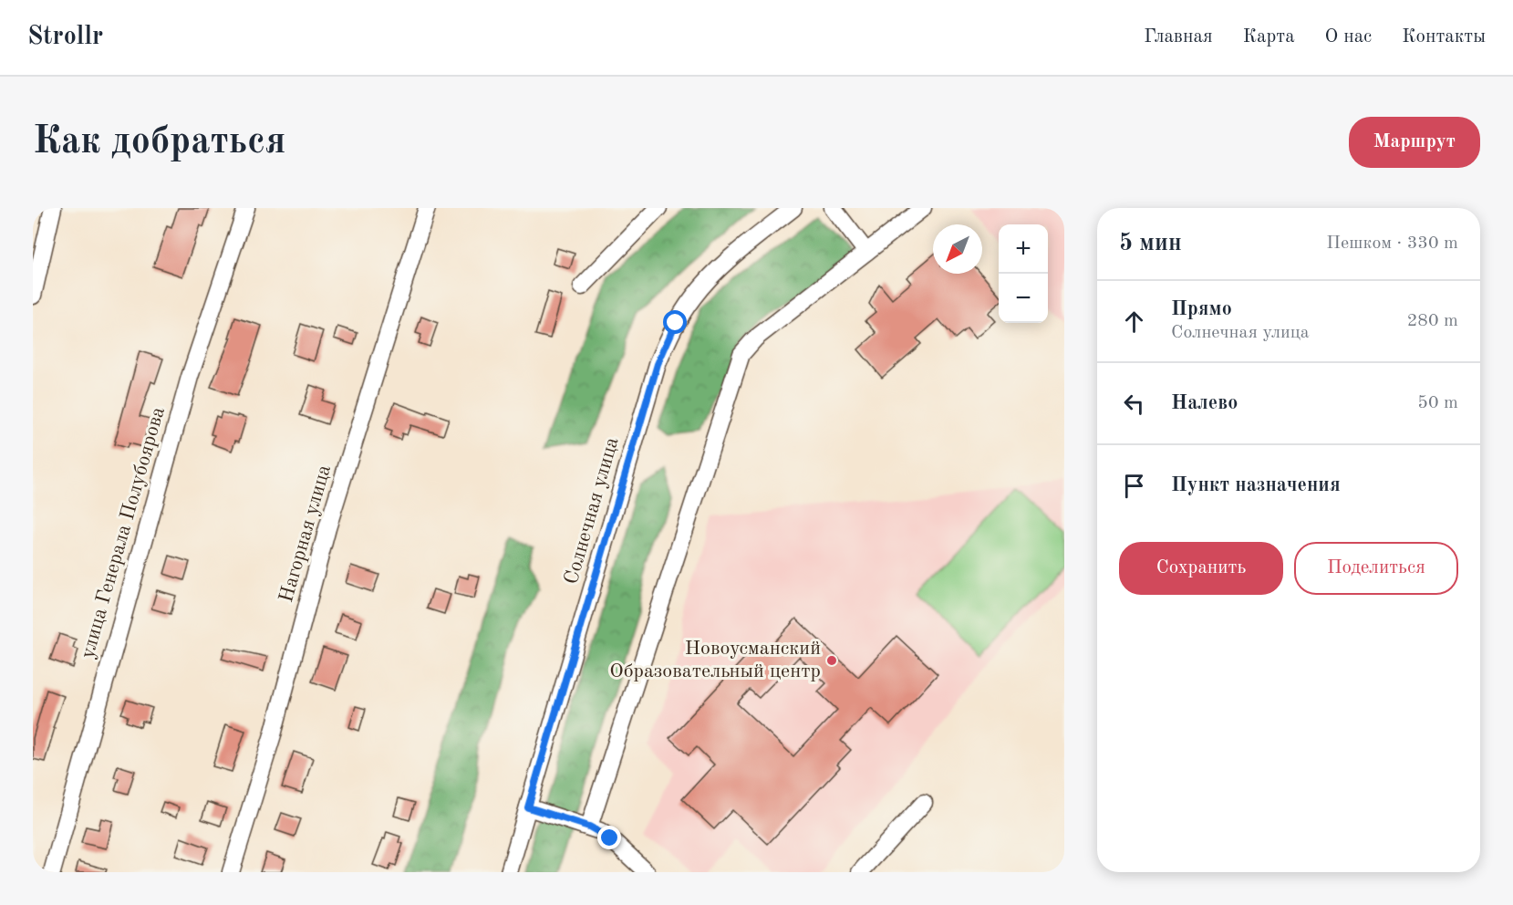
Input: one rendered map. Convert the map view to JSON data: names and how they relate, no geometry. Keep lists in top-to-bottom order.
{
  "streets": {
    "street": ["Солнечная улица", "улица Генерала Полубоярова", "Нагорная улица"]
  },
  "places": ["Новоусманский Образовательный центр"],
  "north": "bottom left",
  "page": {
    "header": "Strollr",
    "nav": [
      "Главная",
      "Карта",
      "О нас",
      "Контакты"
    ],
    "buttons": [
      "Маршрут",
      ["Сохранить", "Поделиться"]
    ],
    "title": "Как добраться",
    "heading": ["5 мин", "Пешком · 330 m"],
    "map_buttons": ["+", "−"],
    "list": [
      ["Прямо", "Солнечная улица", "280 m"],
      ["Налево", "50 m"],
      "Пункт назначения"
    ]
  }
}
